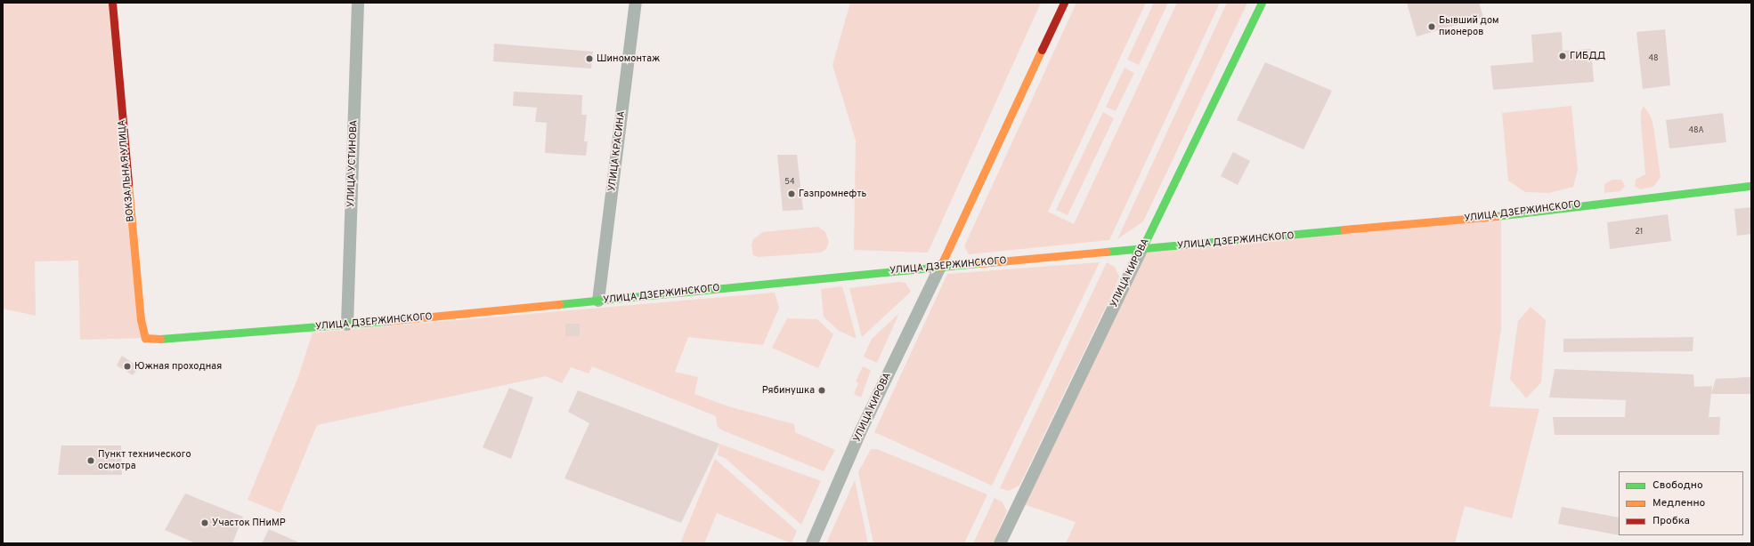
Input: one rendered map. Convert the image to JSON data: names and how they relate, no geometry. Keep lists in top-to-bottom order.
{
  "streets": {
    "street": [
      "УЛИЦА КРАСИНА",
      "УЛИЦА УСТИНОВА",
      "ВОКЗАЛЬНАЯ УЛИЦА",
      "УЛИЦА ДЗЕРЖИНСКОГО",
      "УЛИЦА КИРОВА"
    ]
  },
  "crossings": [
    ["УЛИЦА КРАСИНА", "УЛИЦА ДЗЕРЖИНСКОГО"],
    ["УЛИЦА УСТИНОВА", "УЛИЦА ДЗЕРЖИНСКОГО"],
    ["ВОКЗАЛЬНАЯ УЛИЦА", "УЛИЦА ДЗЕРЖИНСКОГО"],
    ["УЛИЦА ДЗЕРЖИНСКОГО", "УЛИЦА КИРОВА"]
  ],
  "places": [
    "Бывший дом пионеров",
    "ГИБДД",
    "Шиномонтаж",
    "Газпромнефть",
    "Южная проходная",
    "Рябинушка",
    "Пункт технического осмотра",
    "Участок ПНиМР"
  ],
  "house_numbers": [
    "48",
    "48А",
    "54",
    "21"
  ],
  "legend": ["Свободно", "Медленно", "Пробка"]
}
